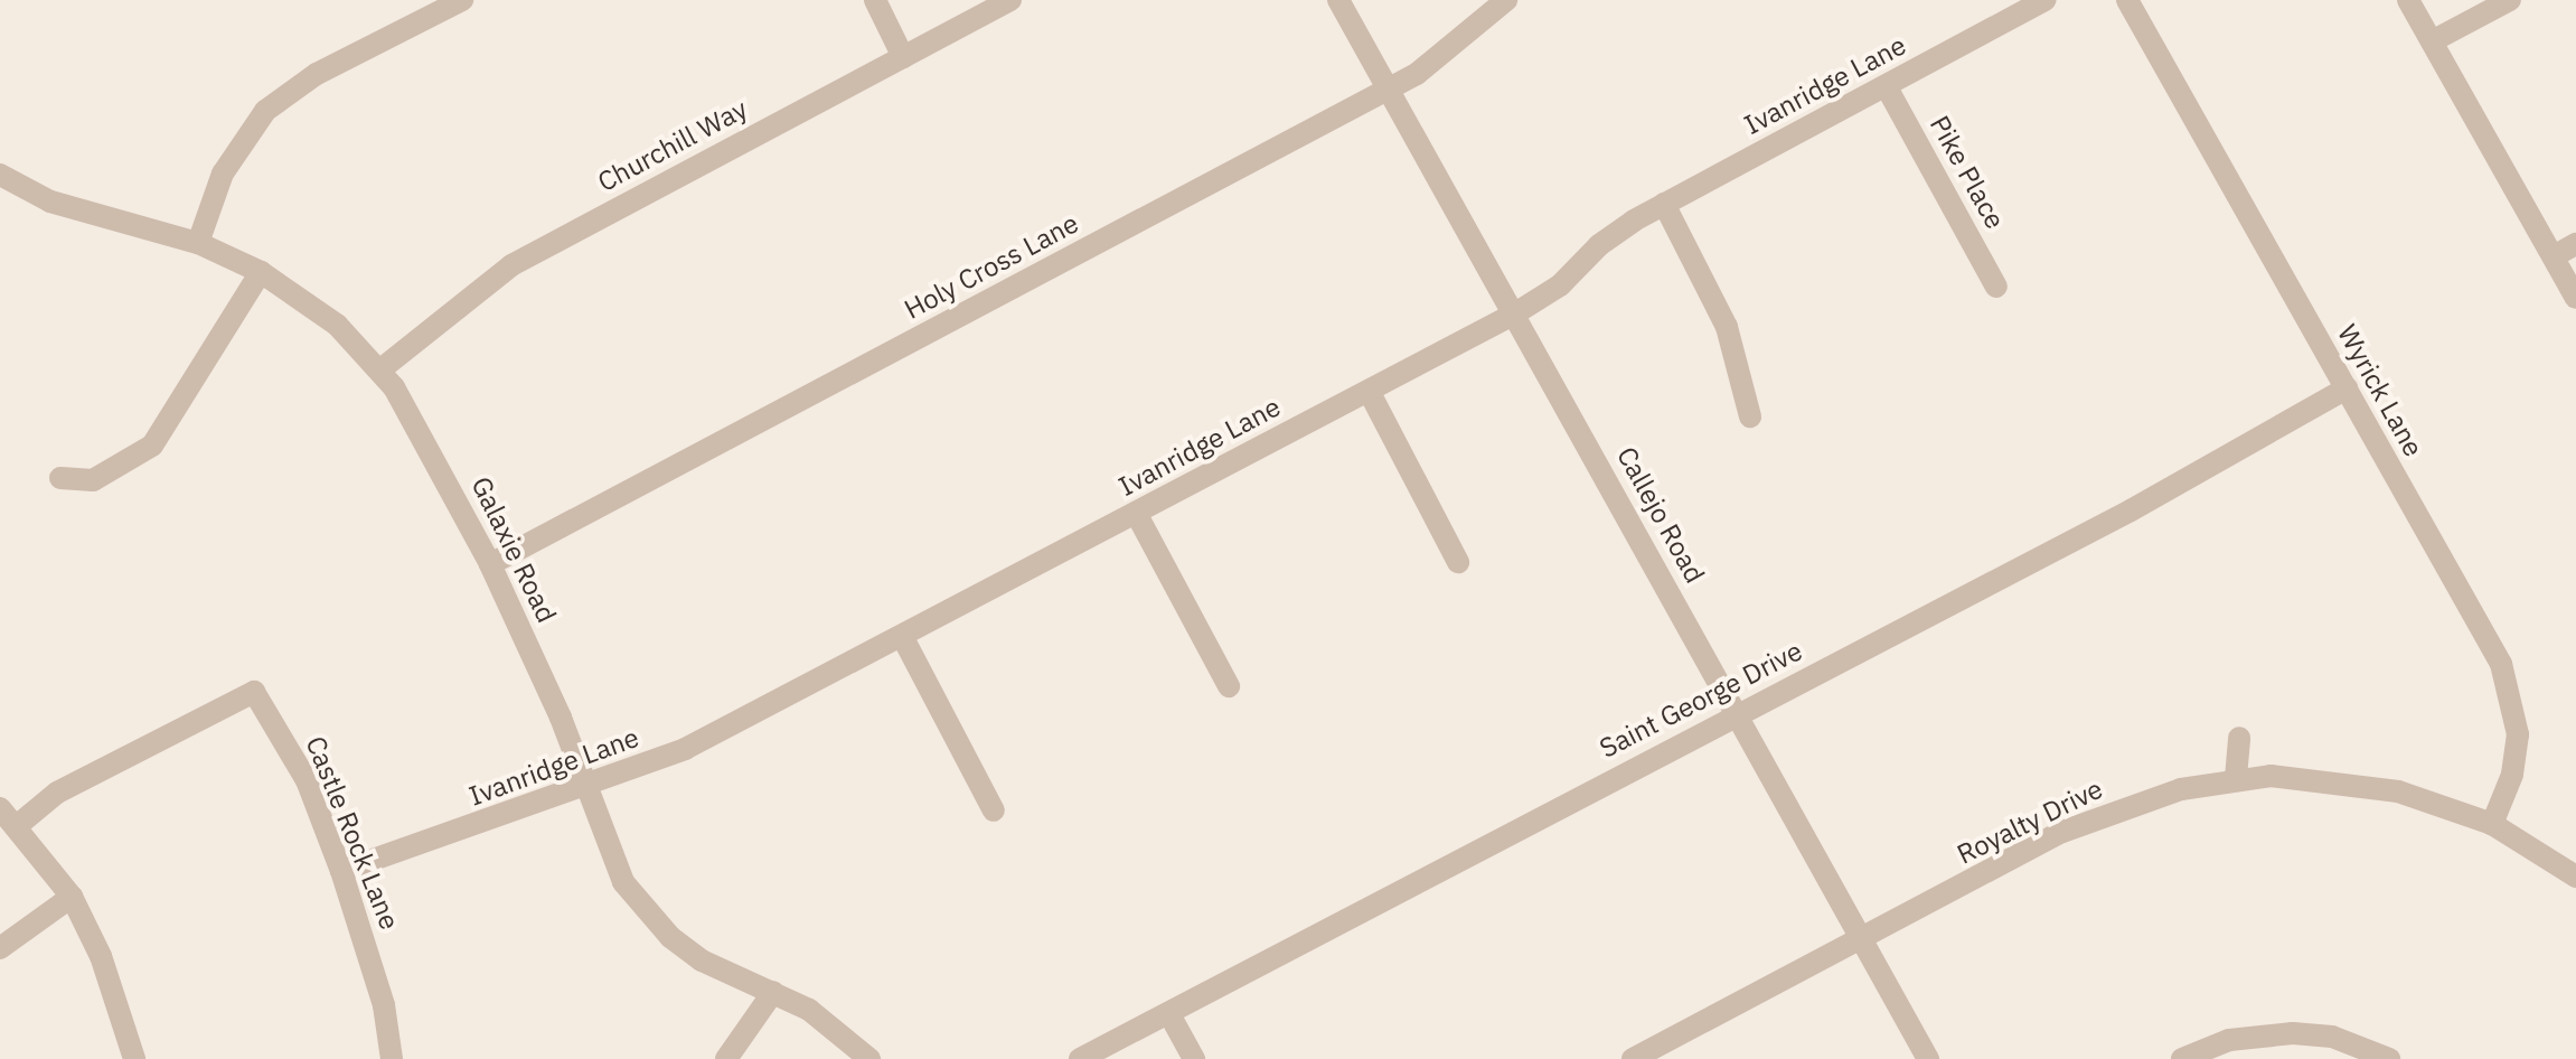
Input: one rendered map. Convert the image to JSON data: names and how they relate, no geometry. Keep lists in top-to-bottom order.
{
  "streets": {
    "street": [
      "Ivanridge Lane",
      "Churchill Way",
      "Pike Place",
      "Holy Cross Lane",
      "Wyrick Lane",
      "Callejo Road",
      "Galaxie Road",
      "Saint George Drive",
      "Royalty Drive",
      "Castle Rock Lane"
    ]
  },
  "crossings": [
    ["Ivanridge Lane", "Pike Place"],
    ["Ivanridge Lane", "Callejo Road"],
    ["Ivanridge Lane", "Galaxie Road"],
    ["Ivanridge Lane", "Castle Rock Lane"],
    ["Churchill Way", "Galaxie Road"],
    ["Holy Cross Lane", "Callejo Road"],
    ["Holy Cross Lane", "Galaxie Road"],
    ["Wyrick Lane", "Saint George Drive"],
    ["Wyrick Lane", "Royalty Drive"],
    ["Callejo Road", "Saint George Drive"],
    ["Callejo Road", "Royalty Drive"]
  ]
}
